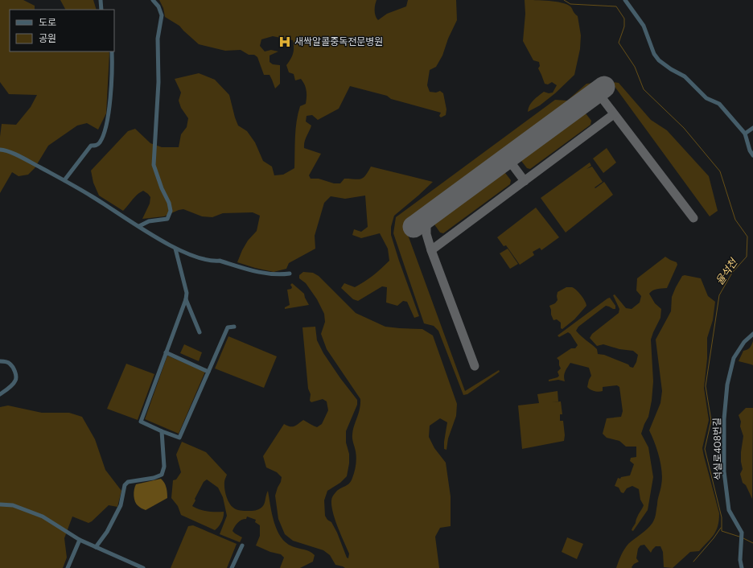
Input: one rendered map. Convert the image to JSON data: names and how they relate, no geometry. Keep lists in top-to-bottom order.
{
  "streets": {
    "street": ["석실로408번길"]
  },
  "water": ["율석천"],
  "places": {
    "hospital": ["새싹알콜중독전문병원"]
  },
  "legend": ["도로", "공원"]
}
